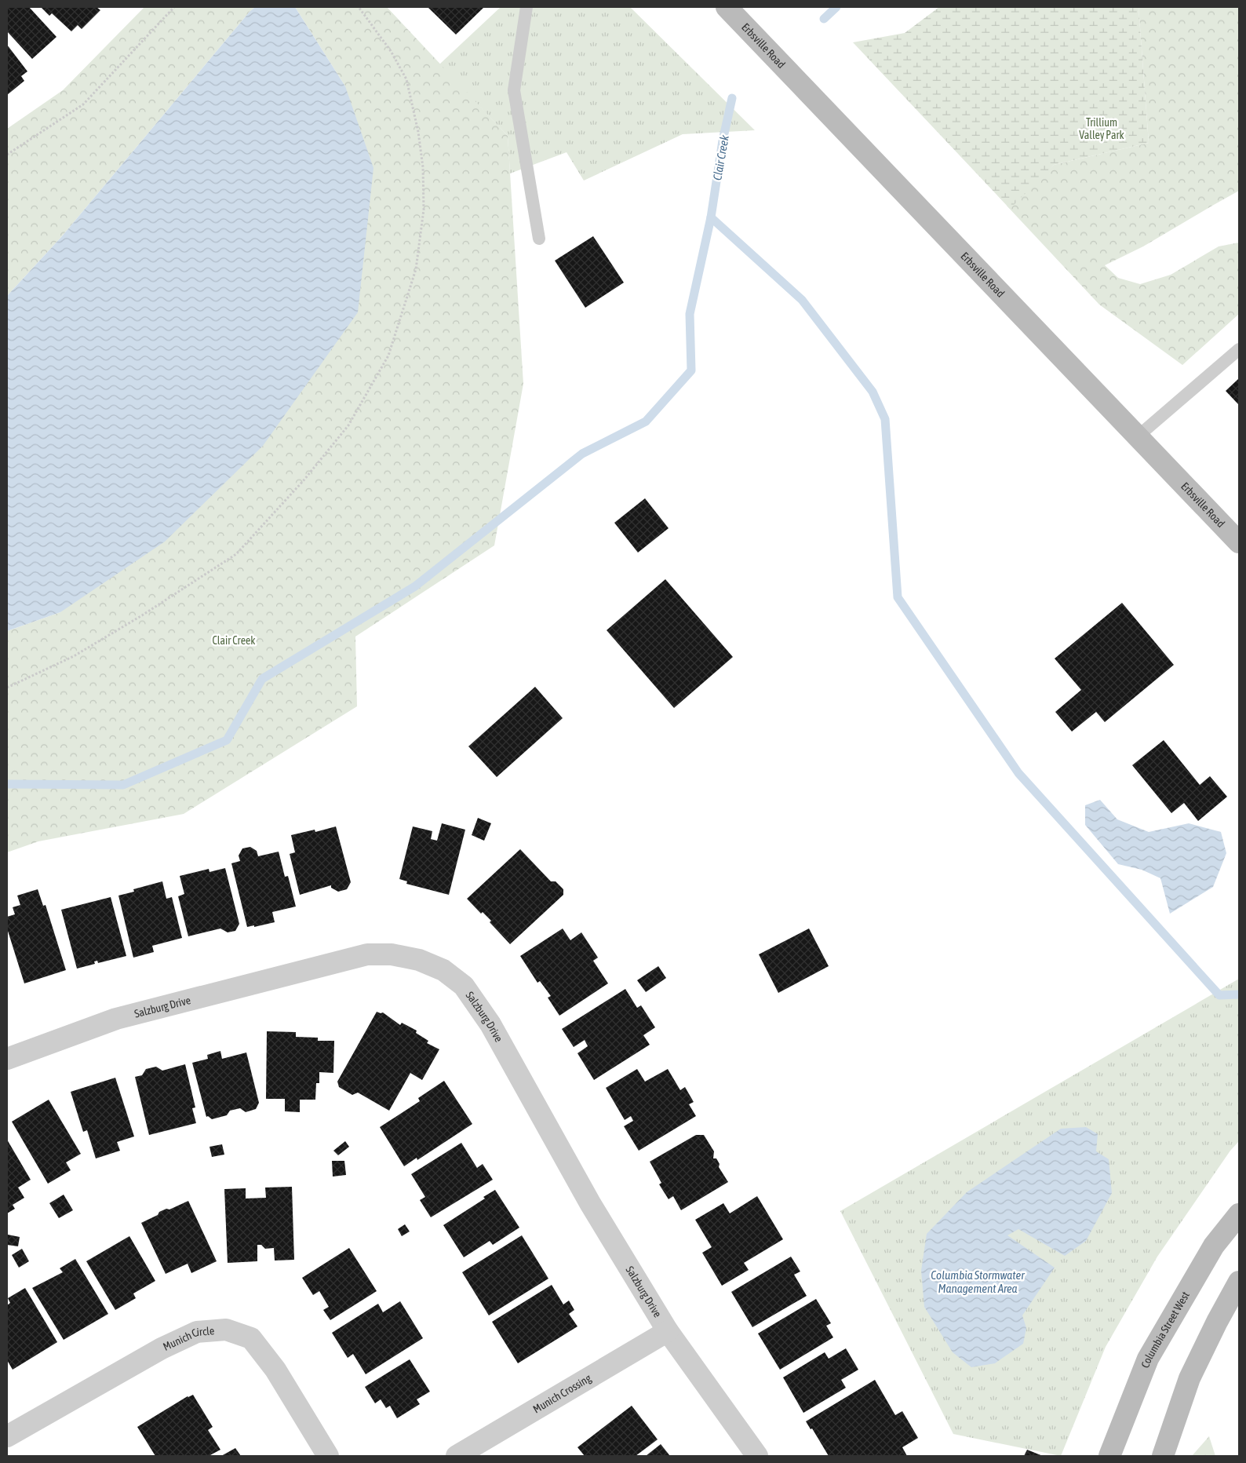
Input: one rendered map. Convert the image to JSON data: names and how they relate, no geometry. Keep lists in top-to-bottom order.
{
  "streets": {
    "main road": ["Erbsville Road", "Columbia Street West"],
    "street": ["Salzburg Drive", "Munich Circle", "Munich Crossing"]
  },
  "crossings": [
    ["Salzburg Drive", "Munich Crossing"]
  ],
  "water": ["Clair Creek", "Columbia Stormwater Management Area"],
  "parks": ["Trillium Valley Park", "Clair Creek"]
}
